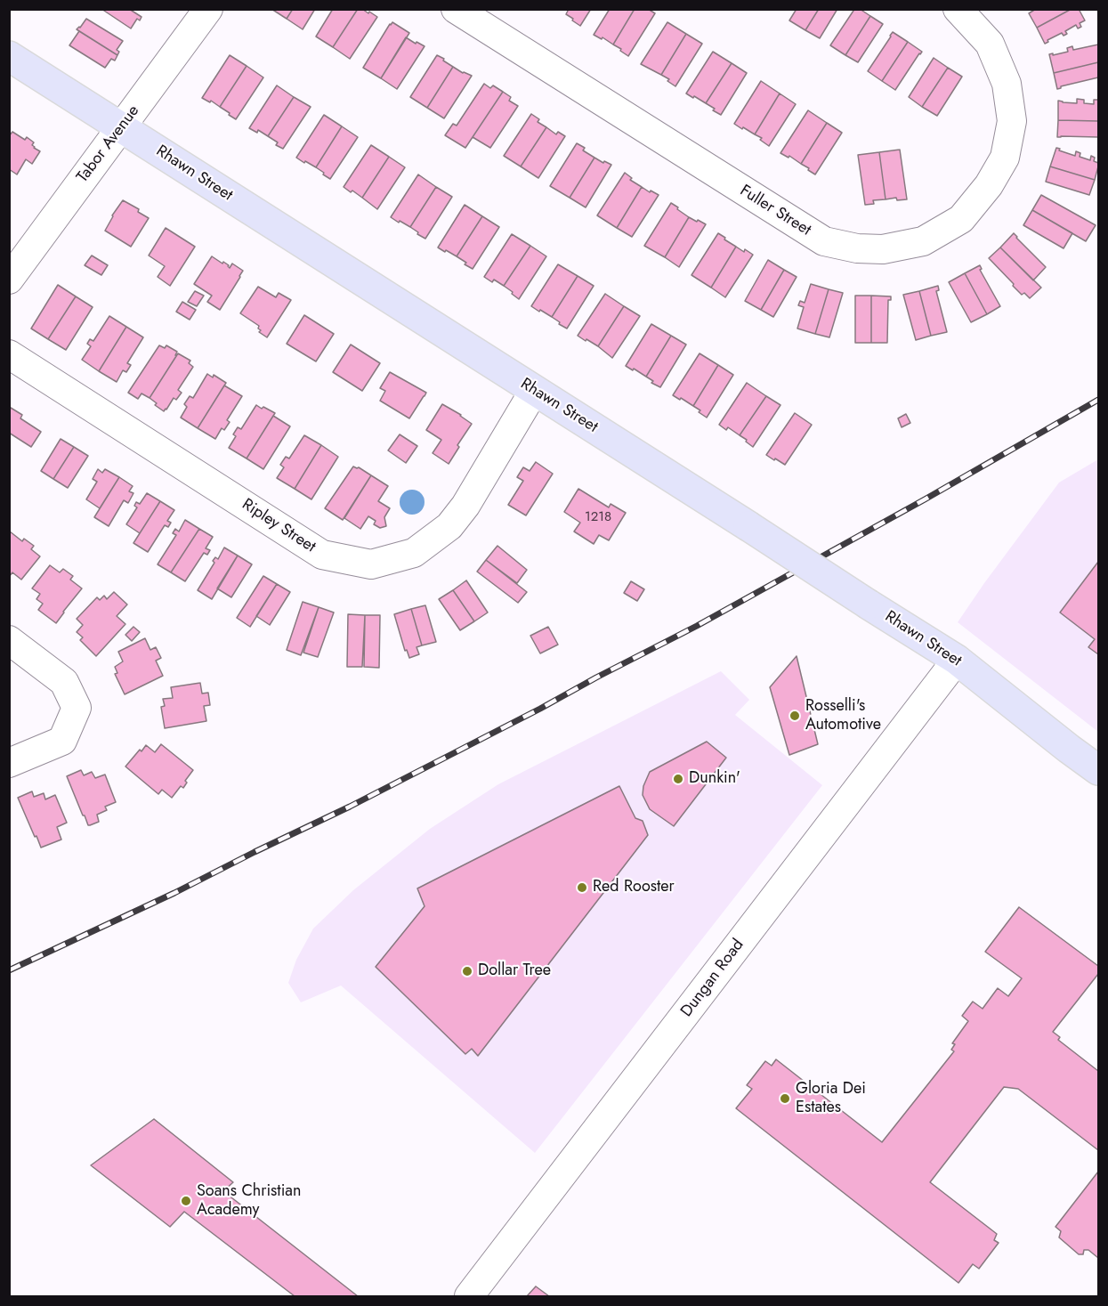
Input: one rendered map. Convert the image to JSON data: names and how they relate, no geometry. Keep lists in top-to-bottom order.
{
  "streets": {
    "main road": ["Rhawn Street"],
    "street": [
      "Tabor Avenue",
      "Fuller Street",
      "Ripley Street",
      "Dungan Road"
    ]
  },
  "crossings": [
    ["Tabor Avenue", "Rhawn Street"],
    ["Rhawn Street", "Ripley Street"],
    ["Rhawn Street", "Dungan Road"]
  ],
  "places": [
    "Rosselli's Automotive",
    "Dunkin'",
    "Red Rooster",
    "Dollar Tree",
    "Gloria Dei Estates",
    "Soans Christian Academy"
  ],
  "house_numbers": ["1218"]
}
